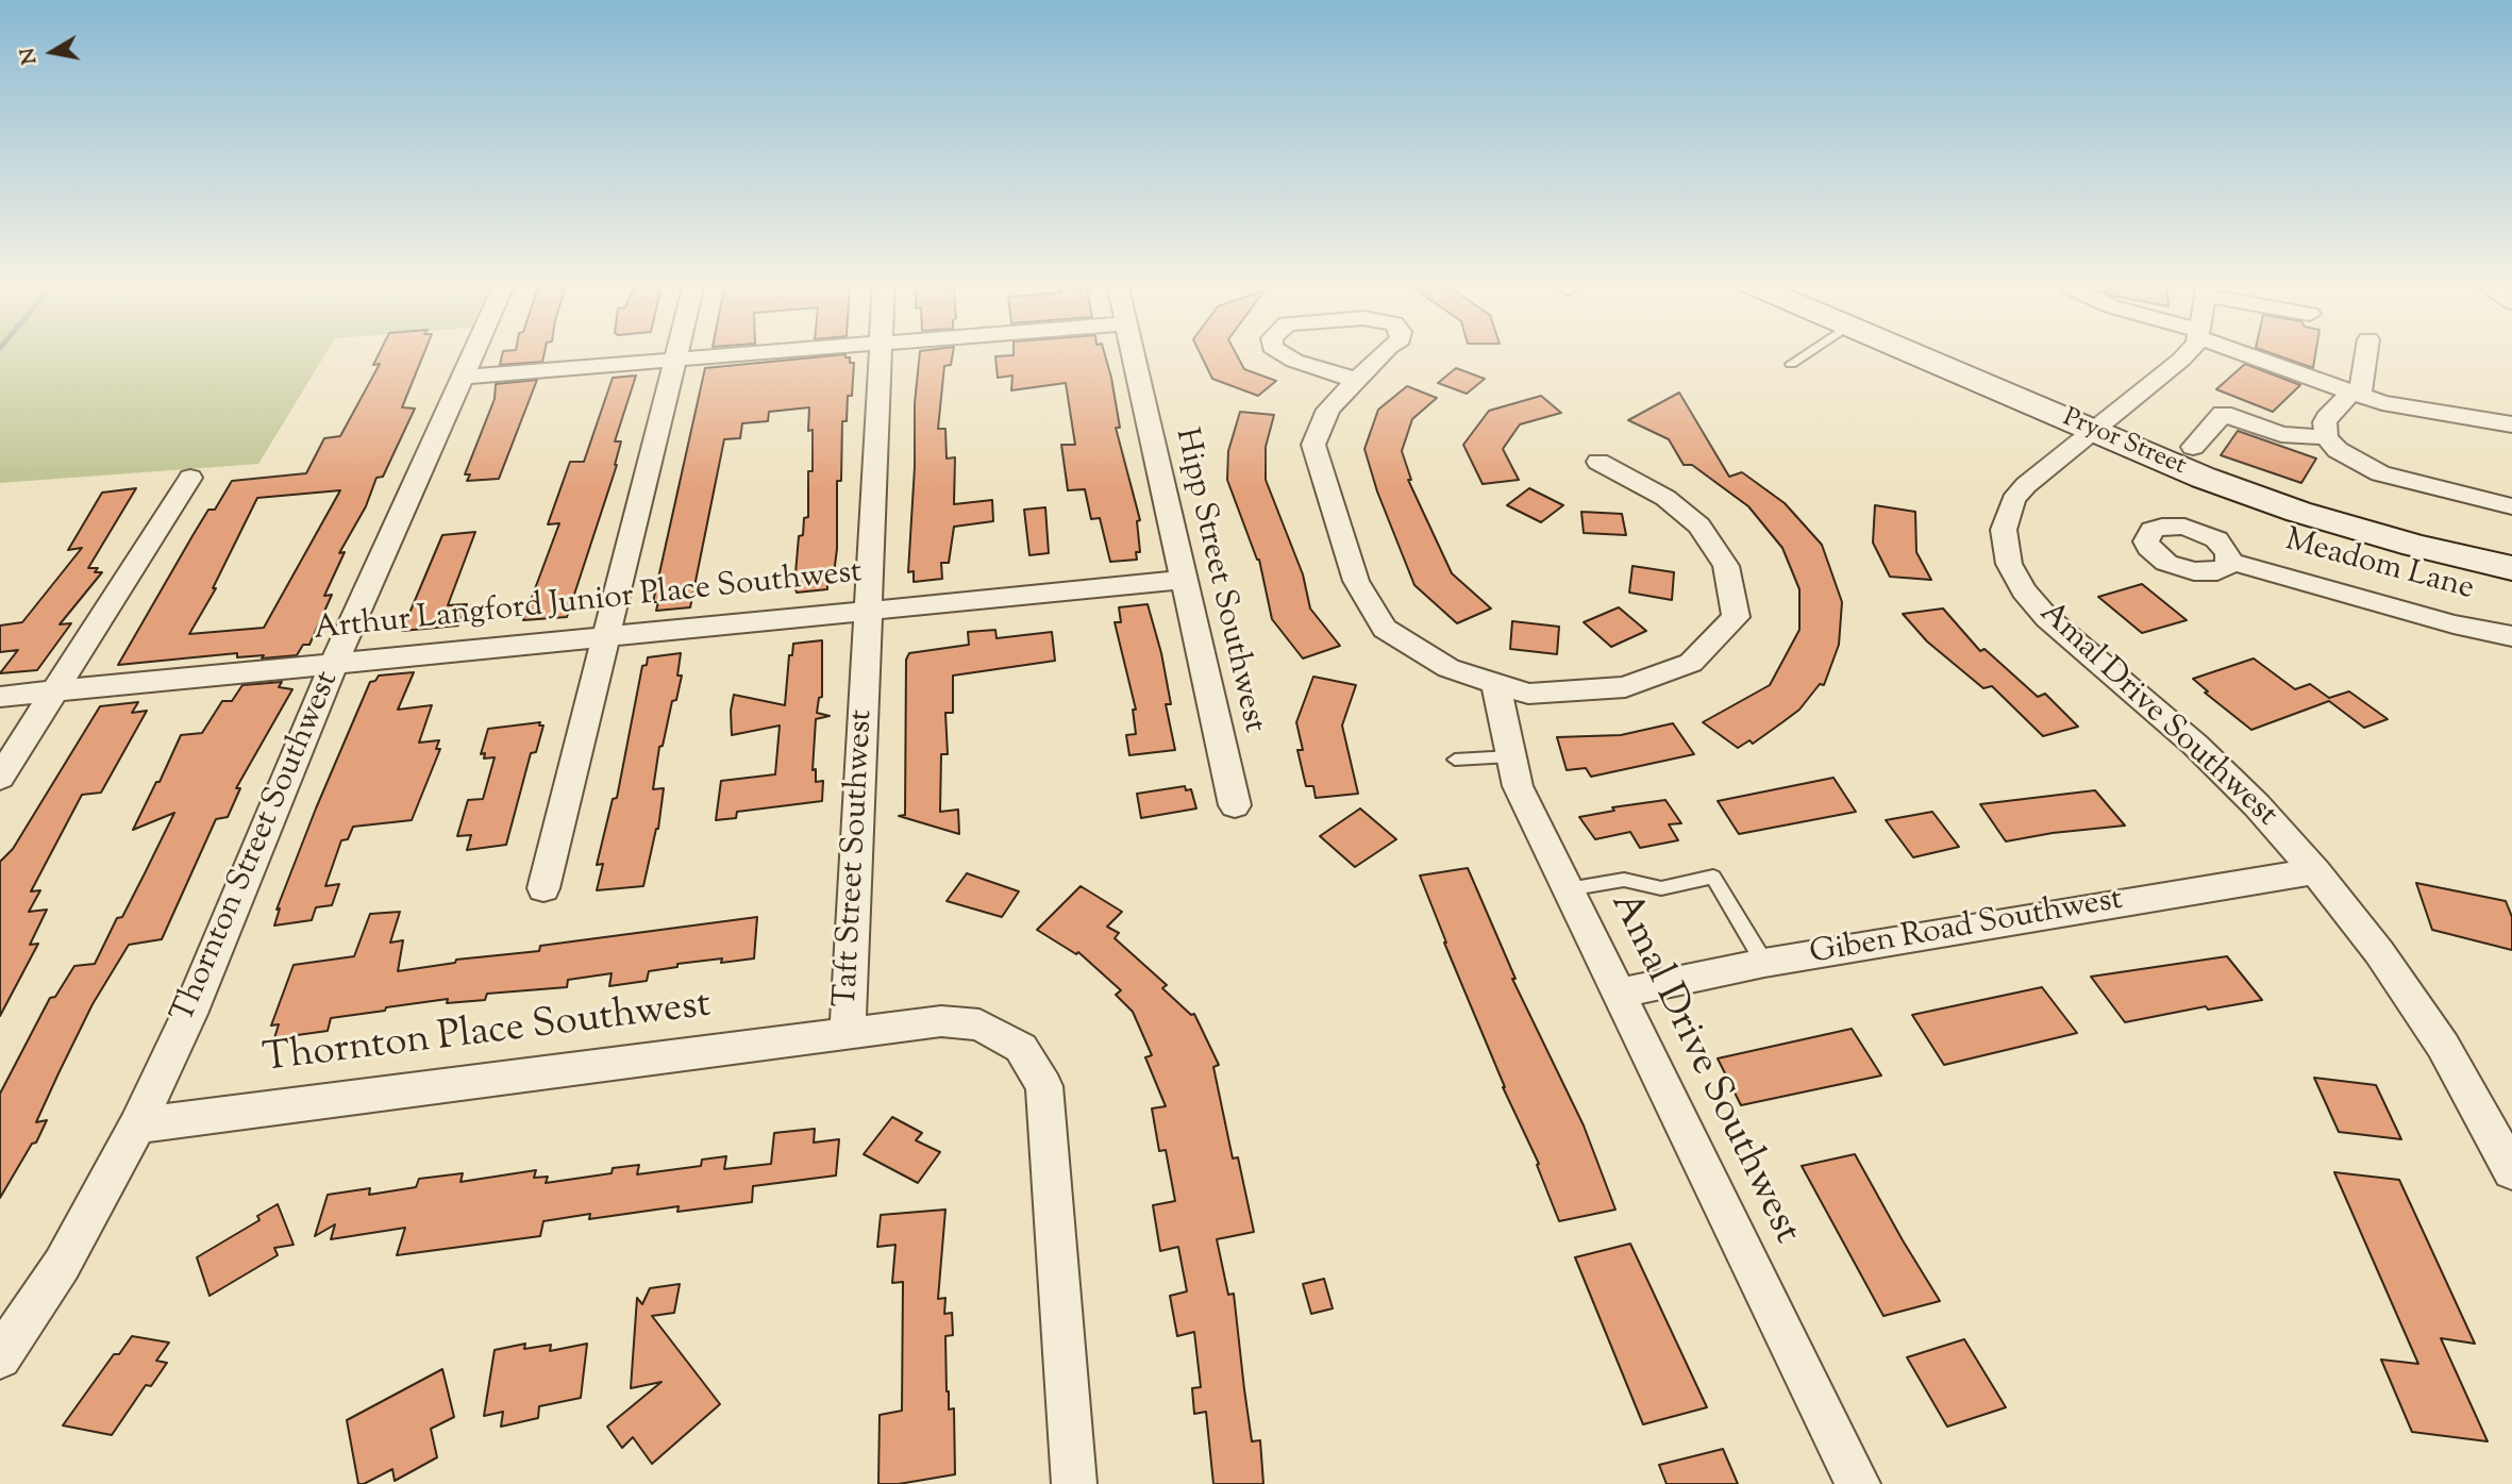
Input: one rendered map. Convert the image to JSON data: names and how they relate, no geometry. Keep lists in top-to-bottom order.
{
  "streets": {
    "main road": ["Pryor Street"],
    "street": [
      "Meadom Lane",
      "Hipp Street Southwest",
      "Arthur Langford Junior Place Southwest",
      "Amal Drive Southwest",
      "Thornton Street Southwest",
      "Taft Street Southwest",
      "Giben Road Southwest",
      "Thornton Place Southwest"
    ]
  },
  "crossings": [
    ["Pryor Street", "Amal Drive Southwest"],
    ["Hipp Street Southwest", "Arthur Langford Junior Place Southwest"],
    ["Arthur Langford Junior Place Southwest", "Thornton Street Southwest"],
    ["Arthur Langford Junior Place Southwest", "Taft Street Southwest"],
    ["Amal Drive Southwest", "Giben Road Southwest"],
    ["Thornton Street Southwest", "Thornton Place Southwest"],
    ["Taft Street Southwest", "Thornton Place Southwest"]
  ],
  "north": "left"
}
